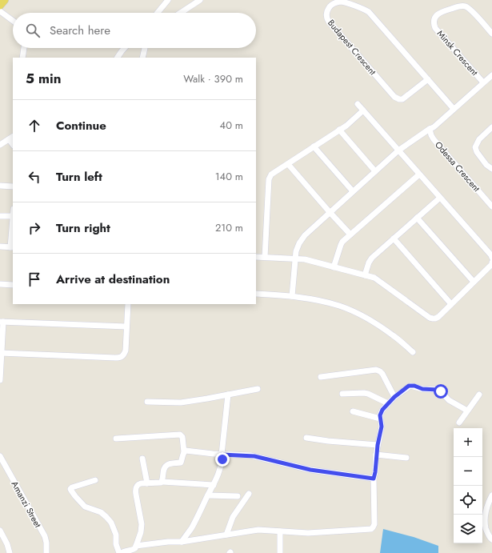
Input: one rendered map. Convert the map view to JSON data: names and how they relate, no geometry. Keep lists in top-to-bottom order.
{
  "streets": {
    "street": [
      "Budapest Crescent",
      "Minsk Crescent",
      "Odessa Crescent",
      "Amanzi Street"
    ]
  },
  "page": {
    "search": "Search here",
    "heading": ["5 min", "Walk · 390 m"],
    "list": [
      ["Continue", "40 m"],
      ["Turn left", "140 m"],
      ["Turn right", "210 m"],
      "Arrive at destination"
    ],
    "map_buttons": ["+", "−"]
  }
}
